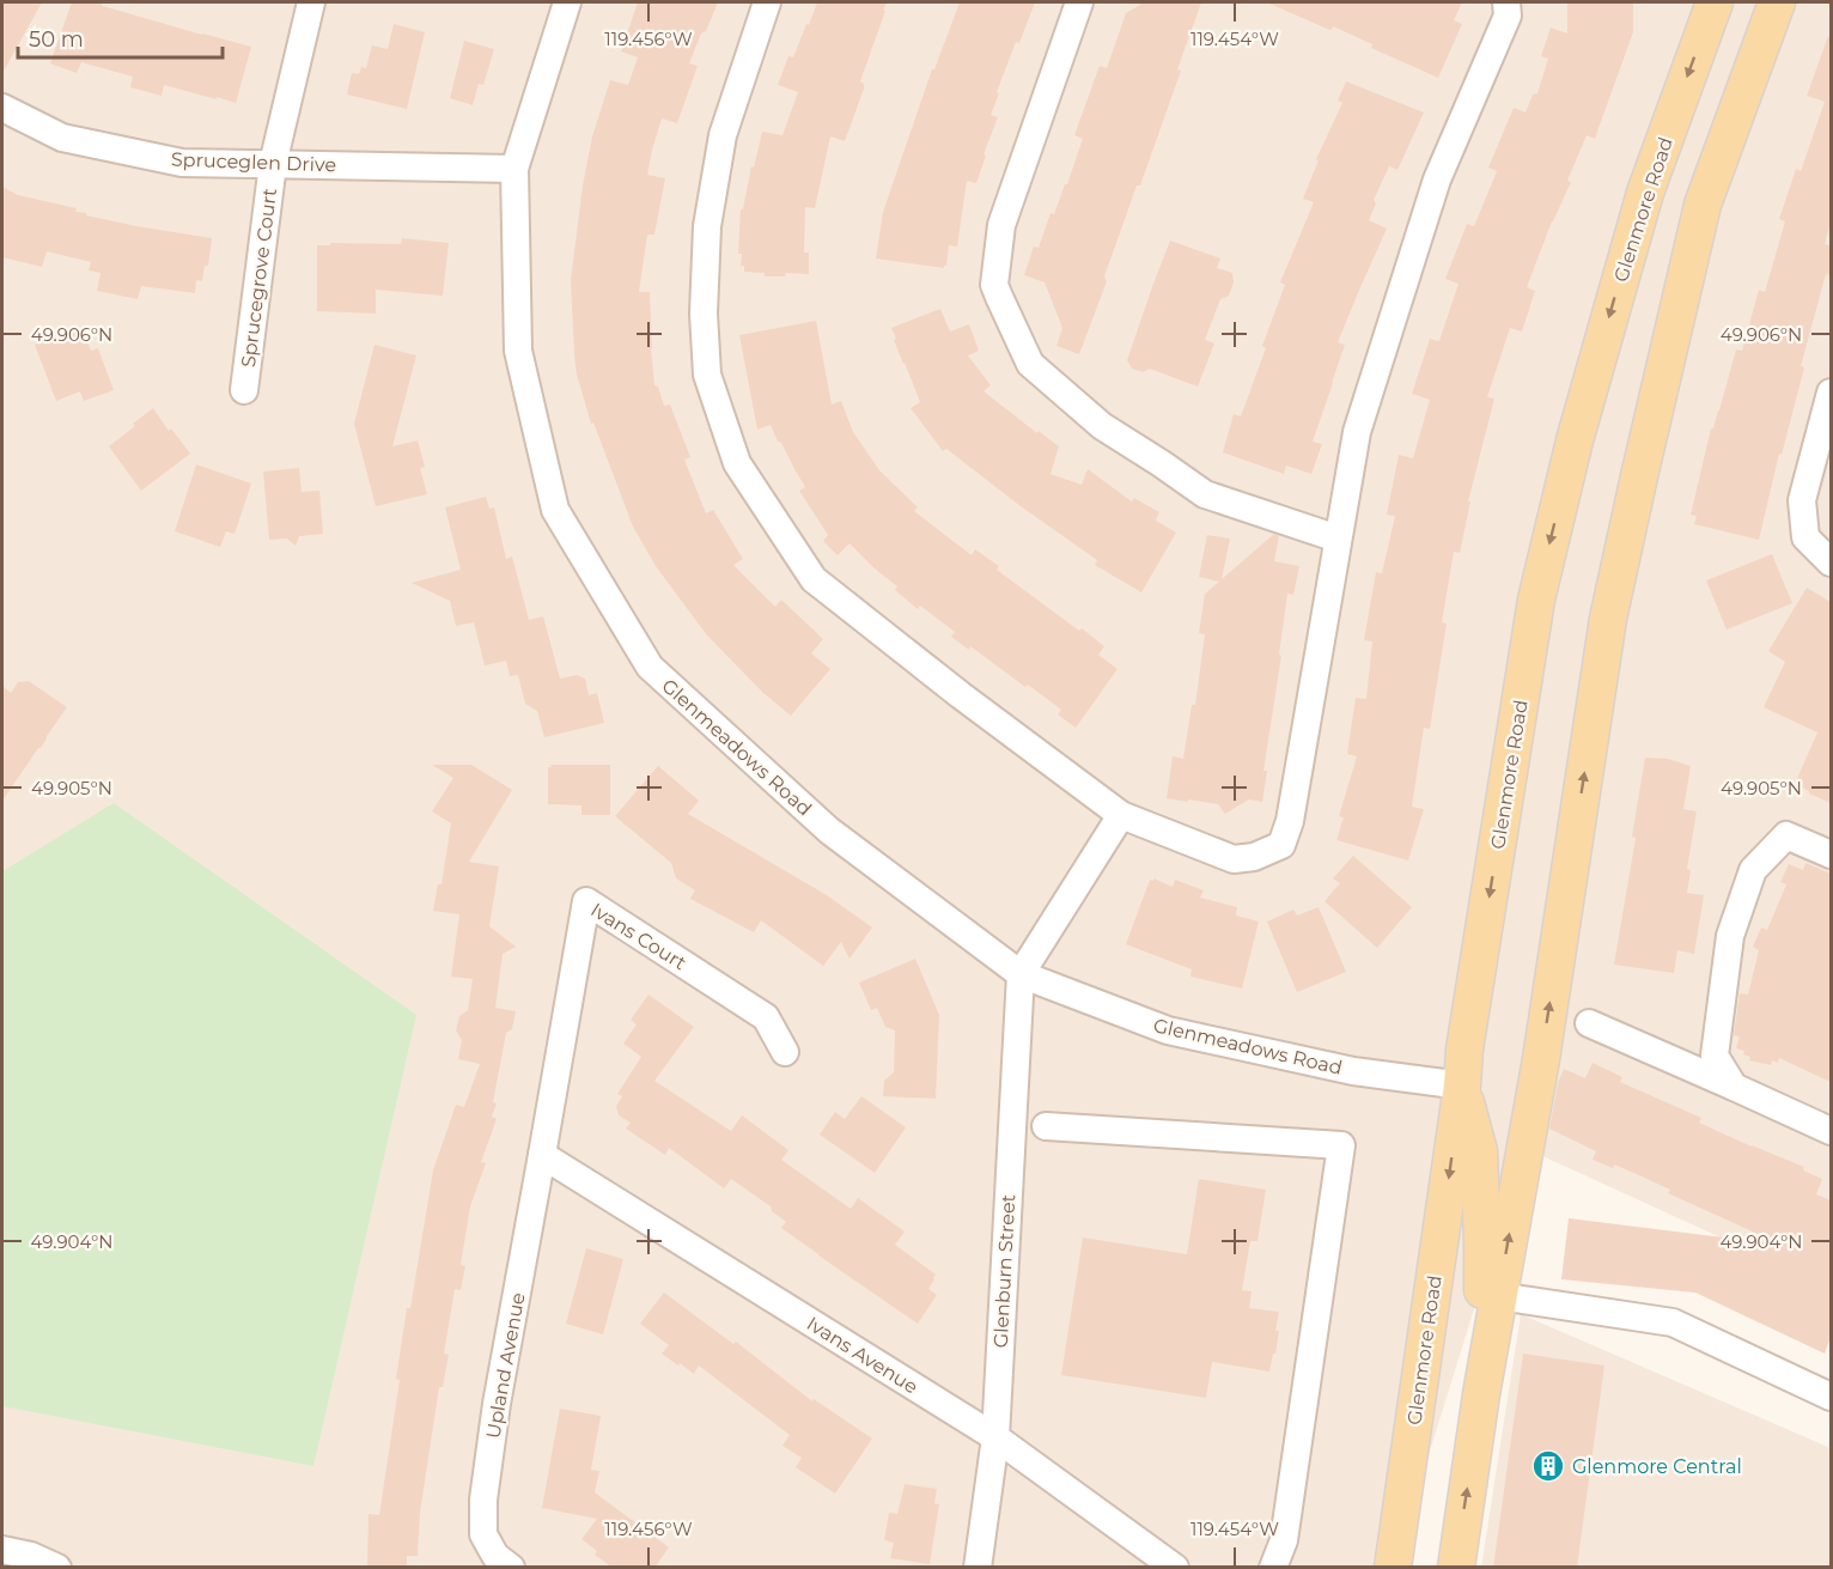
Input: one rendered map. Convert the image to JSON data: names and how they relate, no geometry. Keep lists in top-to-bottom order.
{
  "streets": {
    "main road": ["Glenmore Road"],
    "street": [
      "Spruceglen Drive",
      "Sprucegrove Court",
      "Glenmeadows Road",
      "Ivans Court",
      "Glenburn Street",
      "Ivans Avenue",
      "Upland Avenue"
    ]
  },
  "crossings": [
    ["Spruceglen Drive", "Sprucegrove Court"],
    ["Spruceglen Drive", "Glenmeadows Road"],
    ["Glenmore Road", "Glenmeadows Road"],
    ["Glenmeadows Road", "Glenburn Street"],
    ["Ivans Court", "Ivans Avenue"],
    ["Ivans Court", "Upland Avenue"],
    ["Glenburn Street", "Ivans Avenue"],
    ["Ivans Avenue", "Upland Avenue"]
  ],
  "places": {
    "building": ["Glenmore Central"]
  },
  "scale_bar": "50 m",
  "coordinates": [
    "119.456°W",
    "119.454°W",
    "49.906°N",
    "49.905°N",
    "49.904°N"
  ]
}
